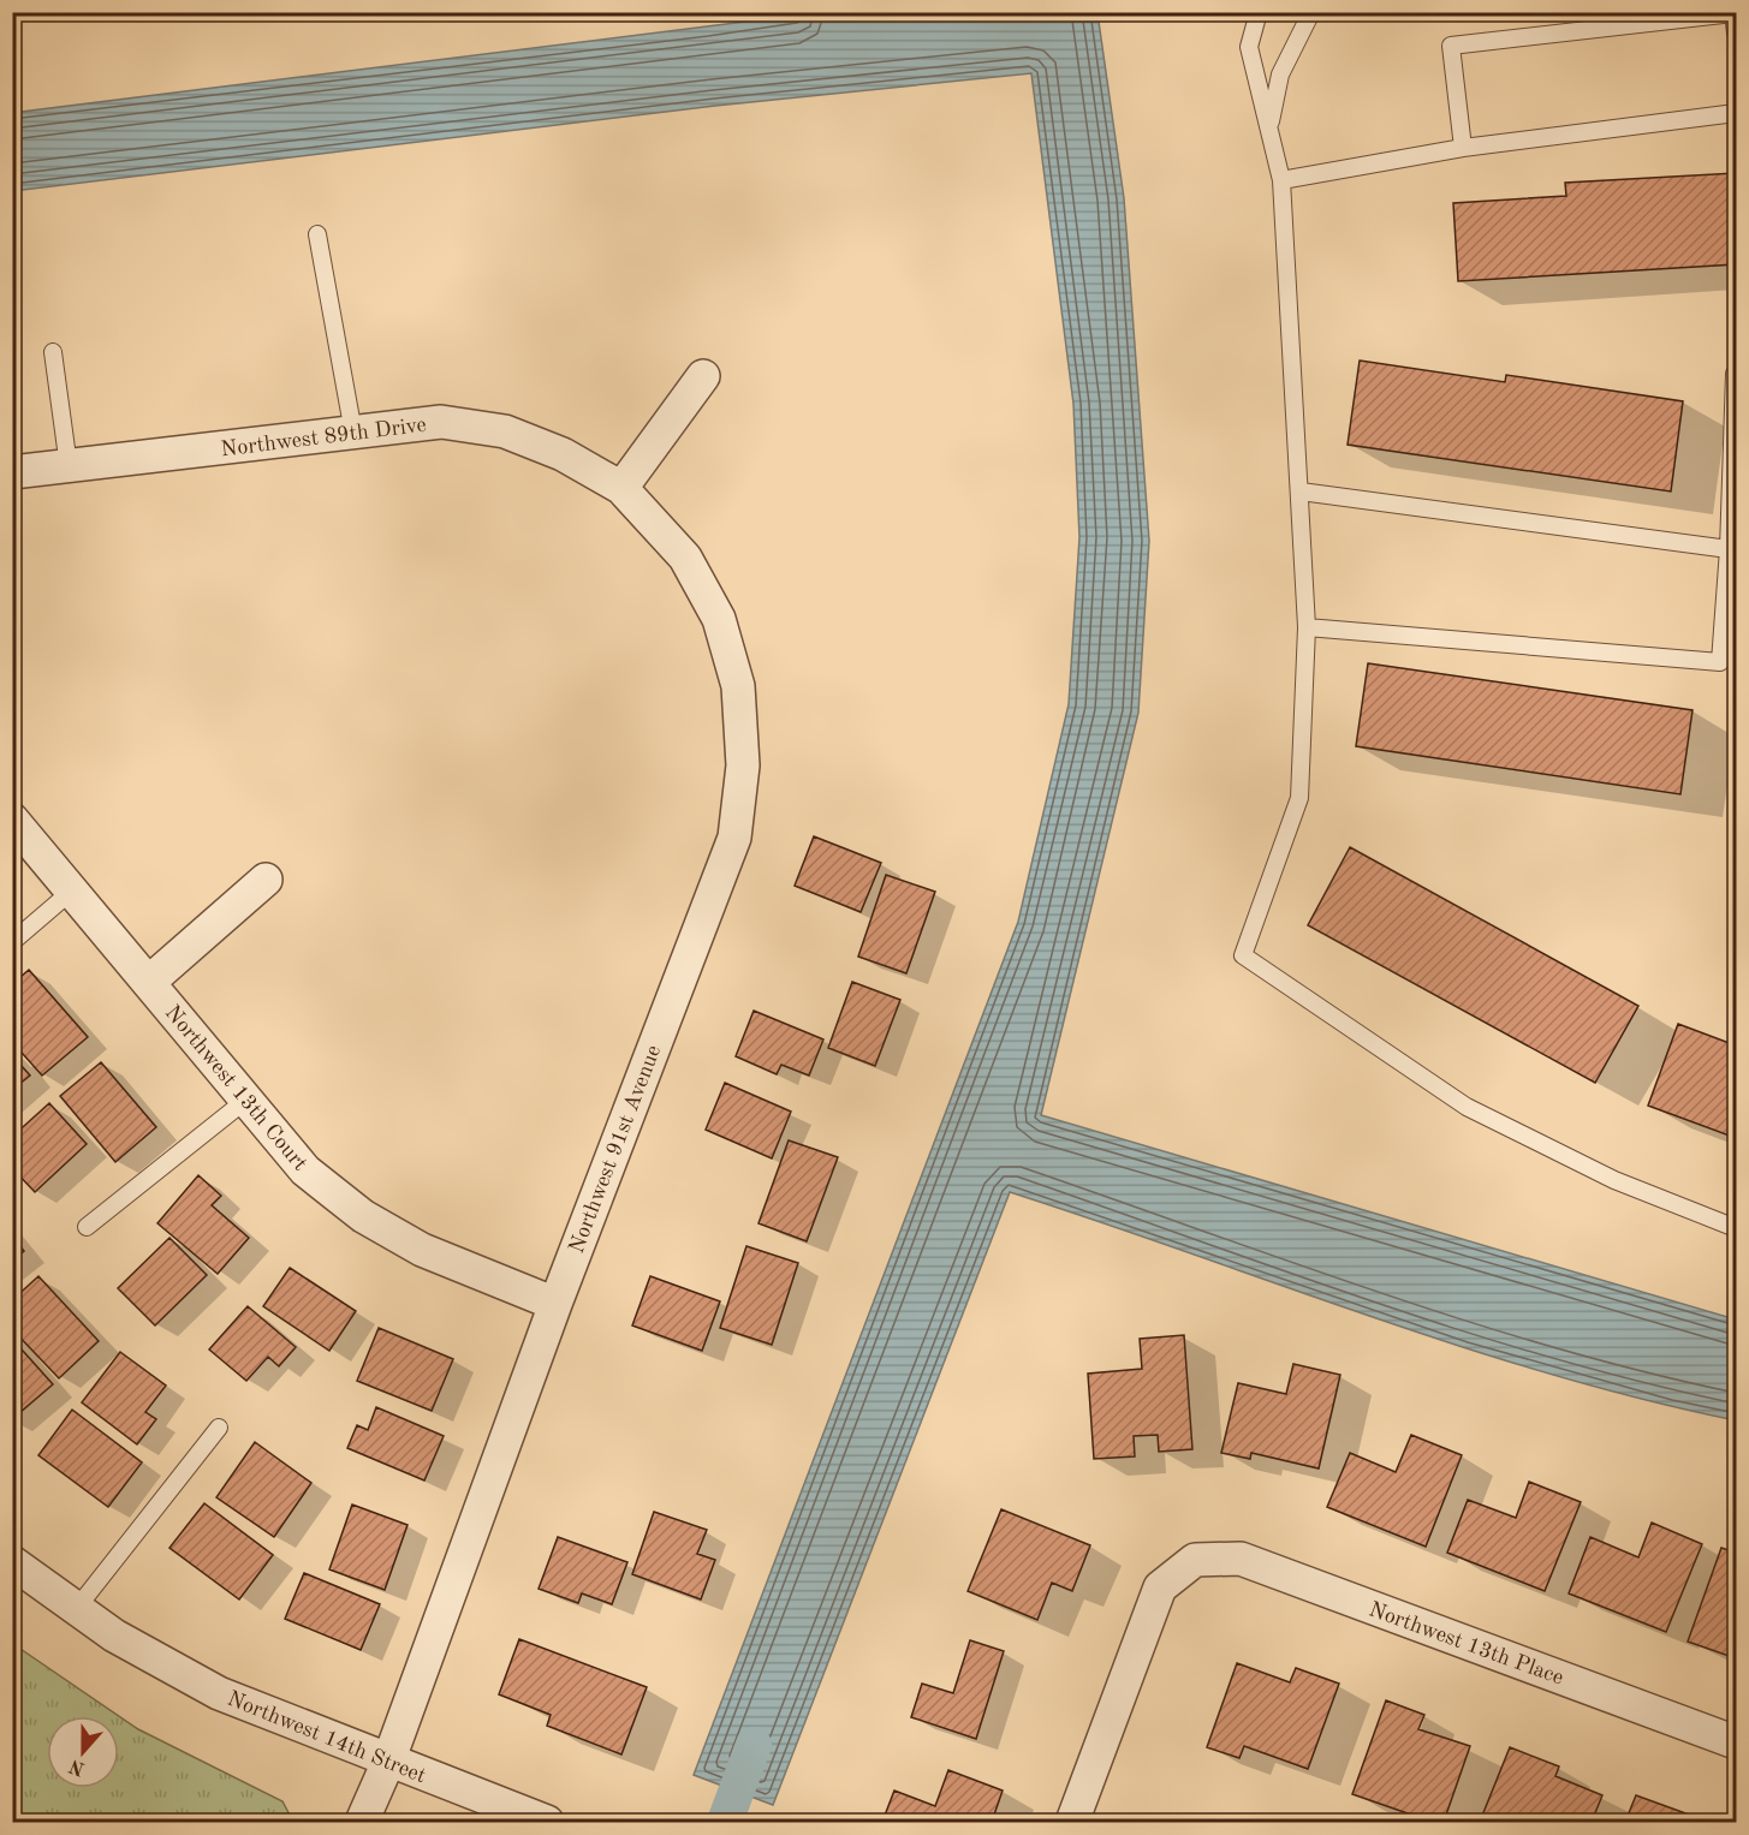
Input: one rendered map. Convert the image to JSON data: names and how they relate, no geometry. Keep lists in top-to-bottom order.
{
  "streets": {
    "street": [
      "Northwest 89th Drive",
      "Northwest 13th Court",
      "Northwest 91st Avenue",
      "Northwest 13th Place",
      "Northwest 14th Street"
    ]
  },
  "crossings": [
    ["Northwest 89th Drive", "Northwest 91st Avenue"],
    ["Northwest 13th Court", "Northwest 91st Avenue"],
    ["Northwest 91st Avenue", "Northwest 14th Street"]
  ],
  "north": "bottom"
}
